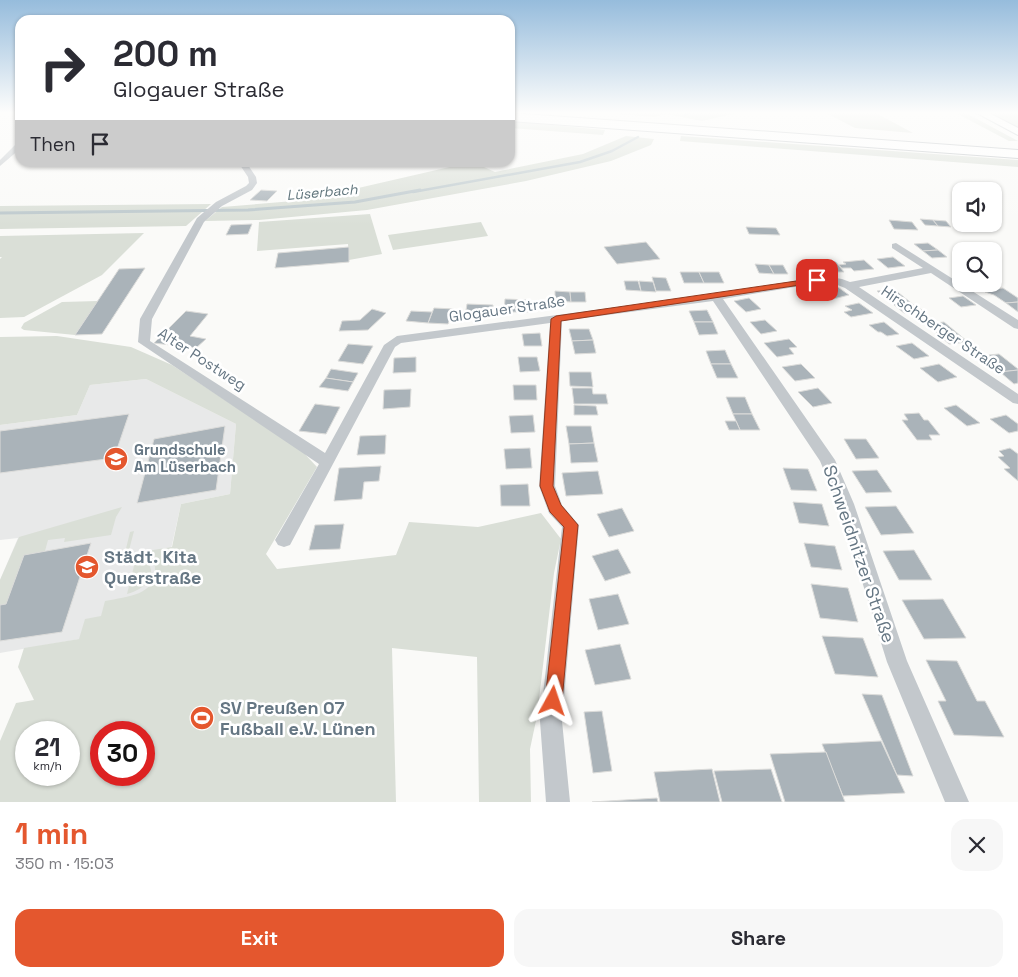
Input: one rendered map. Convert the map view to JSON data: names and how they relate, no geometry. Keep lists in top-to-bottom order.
{
  "streets": {
    "street": [
      "Glogauer Straße",
      "Hirschberger Straße",
      "Alter Postweg",
      "Schweidnitzer Straße"
    ]
  },
  "crossings": [
    ["Glogauer Straße", "Hirschberger Straße"],
    ["Glogauer Straße", "Alter Postweg"],
    ["Glogauer Straße", "Schweidnitzer Straße"]
  ],
  "water": ["Lüserbach"],
  "places": {
    "school or university": ["Grundschule Am Lüserbach", "Städt. Kita Querstraße"],
    "sports": ["SV Preußen 07 Fußball e.V. Lünen"]
  },
  "page": {
    "turn": ["200 m", "Glogauer Straße"],
    "then": "Then",
    "speed": "21 km/h",
    "limit": "30",
    "heading": ["1 min", "350 m · 15:03"],
    "buttons": ["Exit", "Share"]
  }
}
